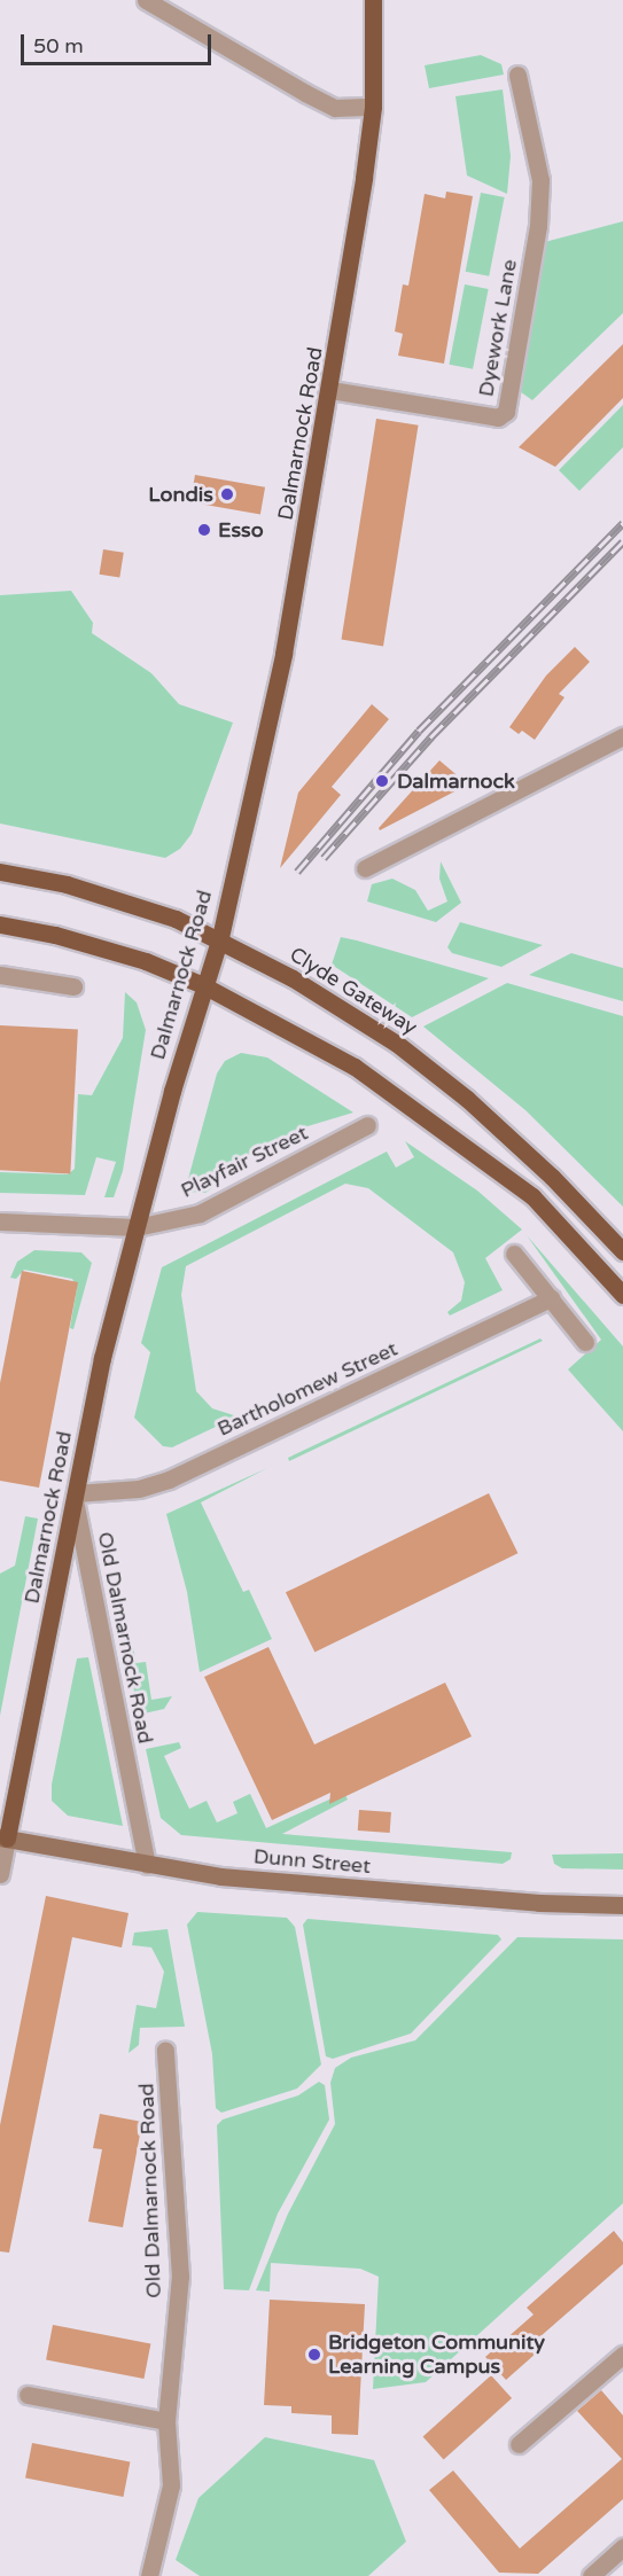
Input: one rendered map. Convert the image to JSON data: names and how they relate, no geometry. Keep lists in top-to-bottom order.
{
  "streets": {
    "main road": ["Dalmarnock Road", "Clyde Gateway", "Dunn Street"],
    "street": [
      "Dyework Lane",
      "Playfair Street",
      "Bartholomew Street",
      "Old Dalmarnock Road"
    ]
  },
  "crossings": [
    ["Dyework Lane", "Dalmarnock Road"],
    ["Dalmarnock Road", "Clyde Gateway"],
    ["Dalmarnock Road", "Playfair Street"],
    ["Dalmarnock Road", "Bartholomew Street"],
    ["Dalmarnock Road", "Old Dalmarnock Road"],
    ["Dalmarnock Road", "Dunn Street"],
    ["Bartholomew Street", "Old Dalmarnock Road"],
    ["Old Dalmarnock Road", "Dunn Street"]
  ],
  "places": [
    "Londis",
    "Esso",
    "Dalmarnock",
    "Bridgeton Community Learning Campus"
  ],
  "scale_bar": "50 m"
}
